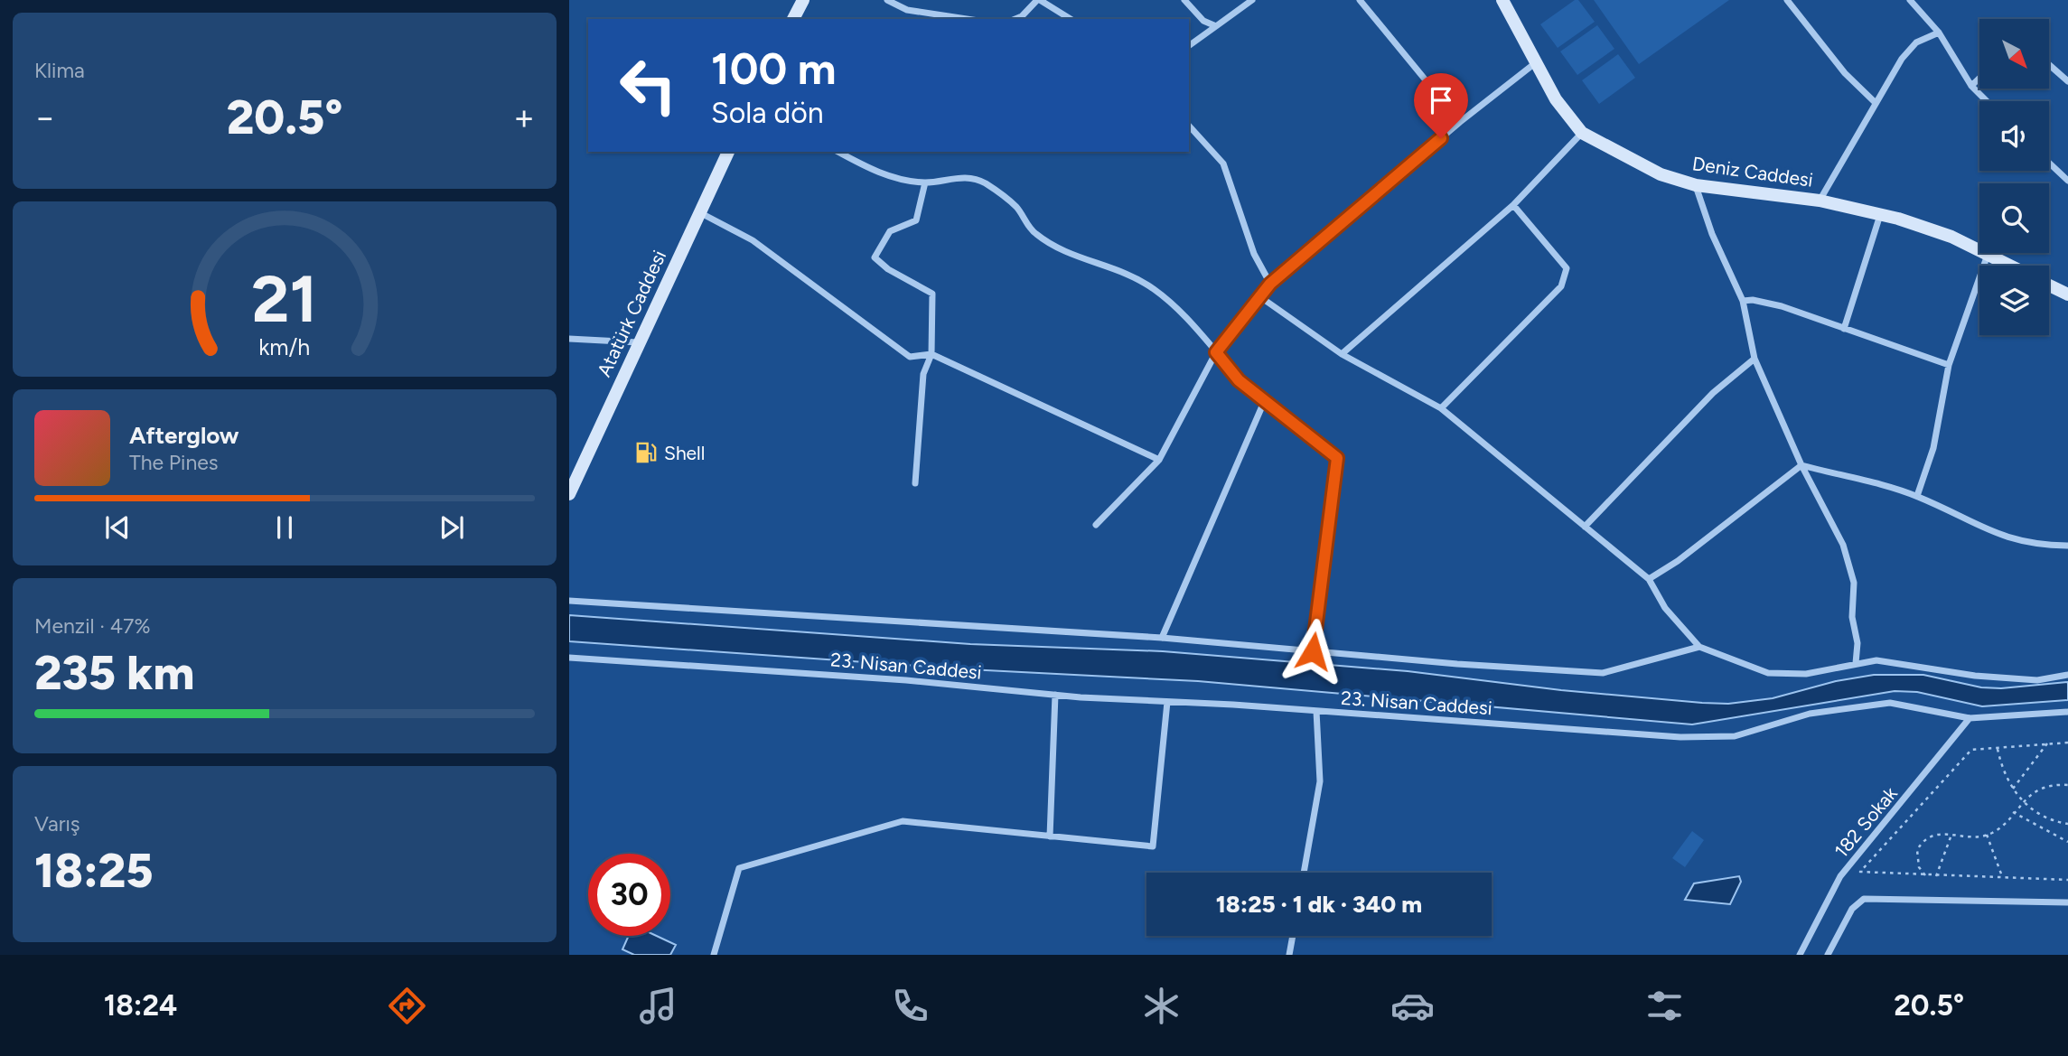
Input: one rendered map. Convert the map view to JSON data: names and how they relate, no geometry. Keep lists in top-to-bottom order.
{
  "streets": {
    "street": [
      "Deniz Caddesi",
      "Atatürk Caddesi",
      "23. Nisan Caddesi",
      "182 Sokak"
    ]
  },
  "crossings": [
    ["23. Nisan Caddesi", "182 Sokak"]
  ],
  "places": {
    "fuel station": ["Shell"]
  },
  "north": "bottom right",
  "page": {
    "tile": [
      "Klima",
      ["Menzil · 47%", "235 km"],
      ["Varış", "18:25"]
    ],
    "turn": ["100 m", "Sola dön"],
    "heat": ["−", "20.5°", "+"],
    "song": ["Afterglow", "The Pines"],
    "limit": "30",
    "trip": "18:25 · 1 dk · 340 m",
    "tabs": ["18:24", "20.5°"],
    "gauge": ["21", "km/h"]
  }
}
